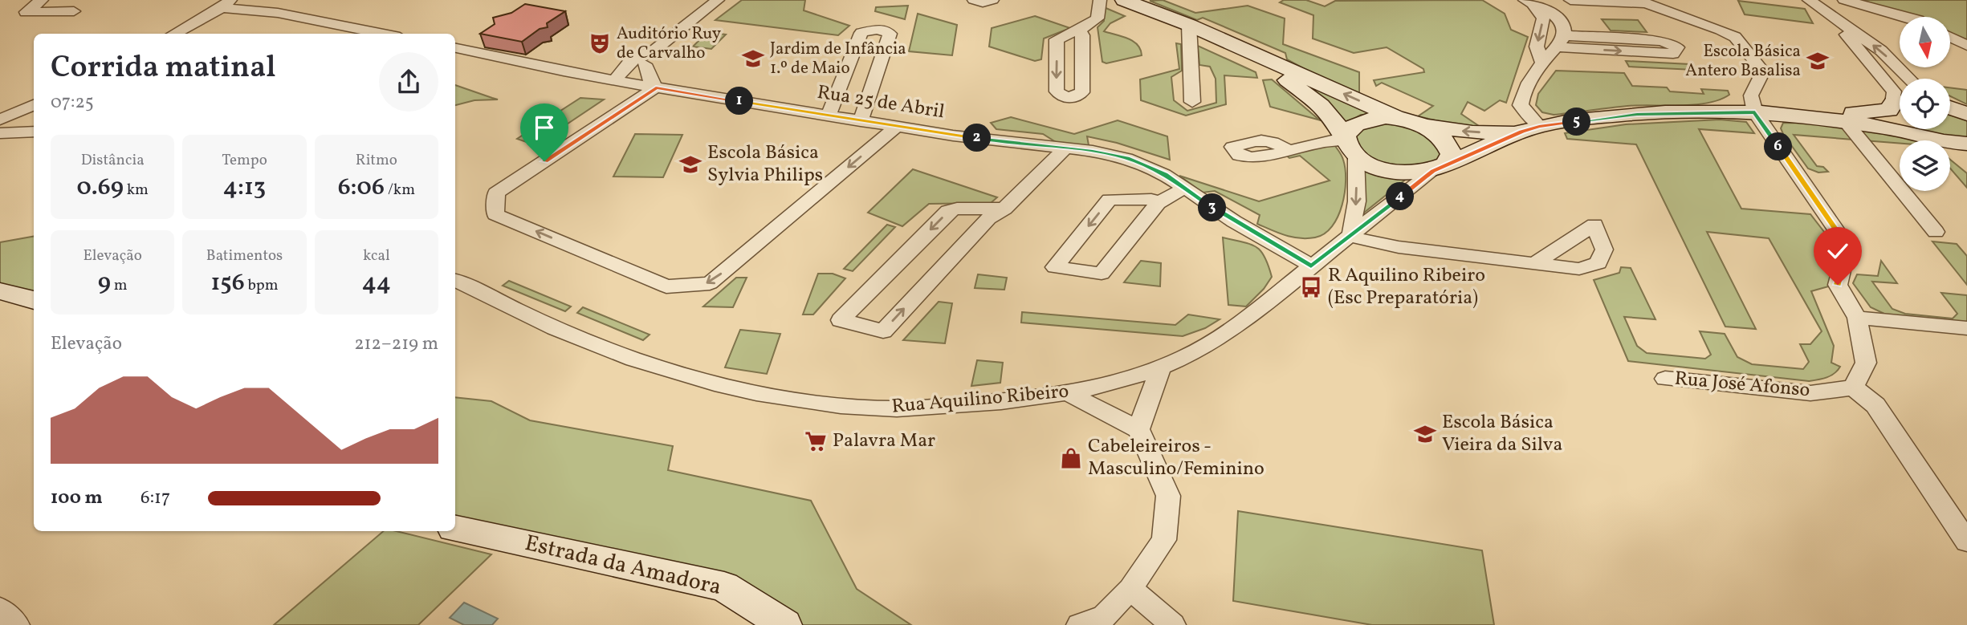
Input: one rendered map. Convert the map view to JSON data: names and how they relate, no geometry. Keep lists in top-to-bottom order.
{
  "streets": {
    "street": [
      "Rua 25 de Abril",
      "Rua José Afonso",
      "Rua Aquilino Ribeiro",
      "Estrada da Amadora"
    ]
  },
  "crossings": [
    ["Rua 25 de Abril", "Rua Aquilino Ribeiro"]
  ],
  "places": {
    "theatre": ["Auditório Ruy de Carvalho"],
    "school or university": [
      "Jardim de Infância 1.º de Maio",
      "Escola Básica Antero Basalisa",
      "Escola Básica Sylvia Philips",
      "Escola Básica Vieira da Silva"
    ],
    "bus stop": ["R Aquilino Ribeiro (Esc Preparatória)"],
    "supermarket": ["Palavra Mar"],
    "shop": ["Cabeleireiros - Masculino/Feminino"]
  },
  "north": "bottom",
  "page": {
    "heading": ["Corrida matinal", "07:25"],
    "pins": [
      "1",
      "5",
      "2",
      "6",
      "4",
      "3"
    ],
    "stats": [
      ["Distância", "0.69 km"],
      ["Tempo", "4:13"],
      ["Ritmo", "6:06 /km"],
      ["Elevação", "9 m"],
      ["Batimentos", "156 bpm"],
      ["kcal", "44"]
    ],
    "chart": ["Elevação", "212–219 m"],
    "list": [
      {
        "name": "100 m",
        "note": "6:17"
      }
    ]
  }
}
